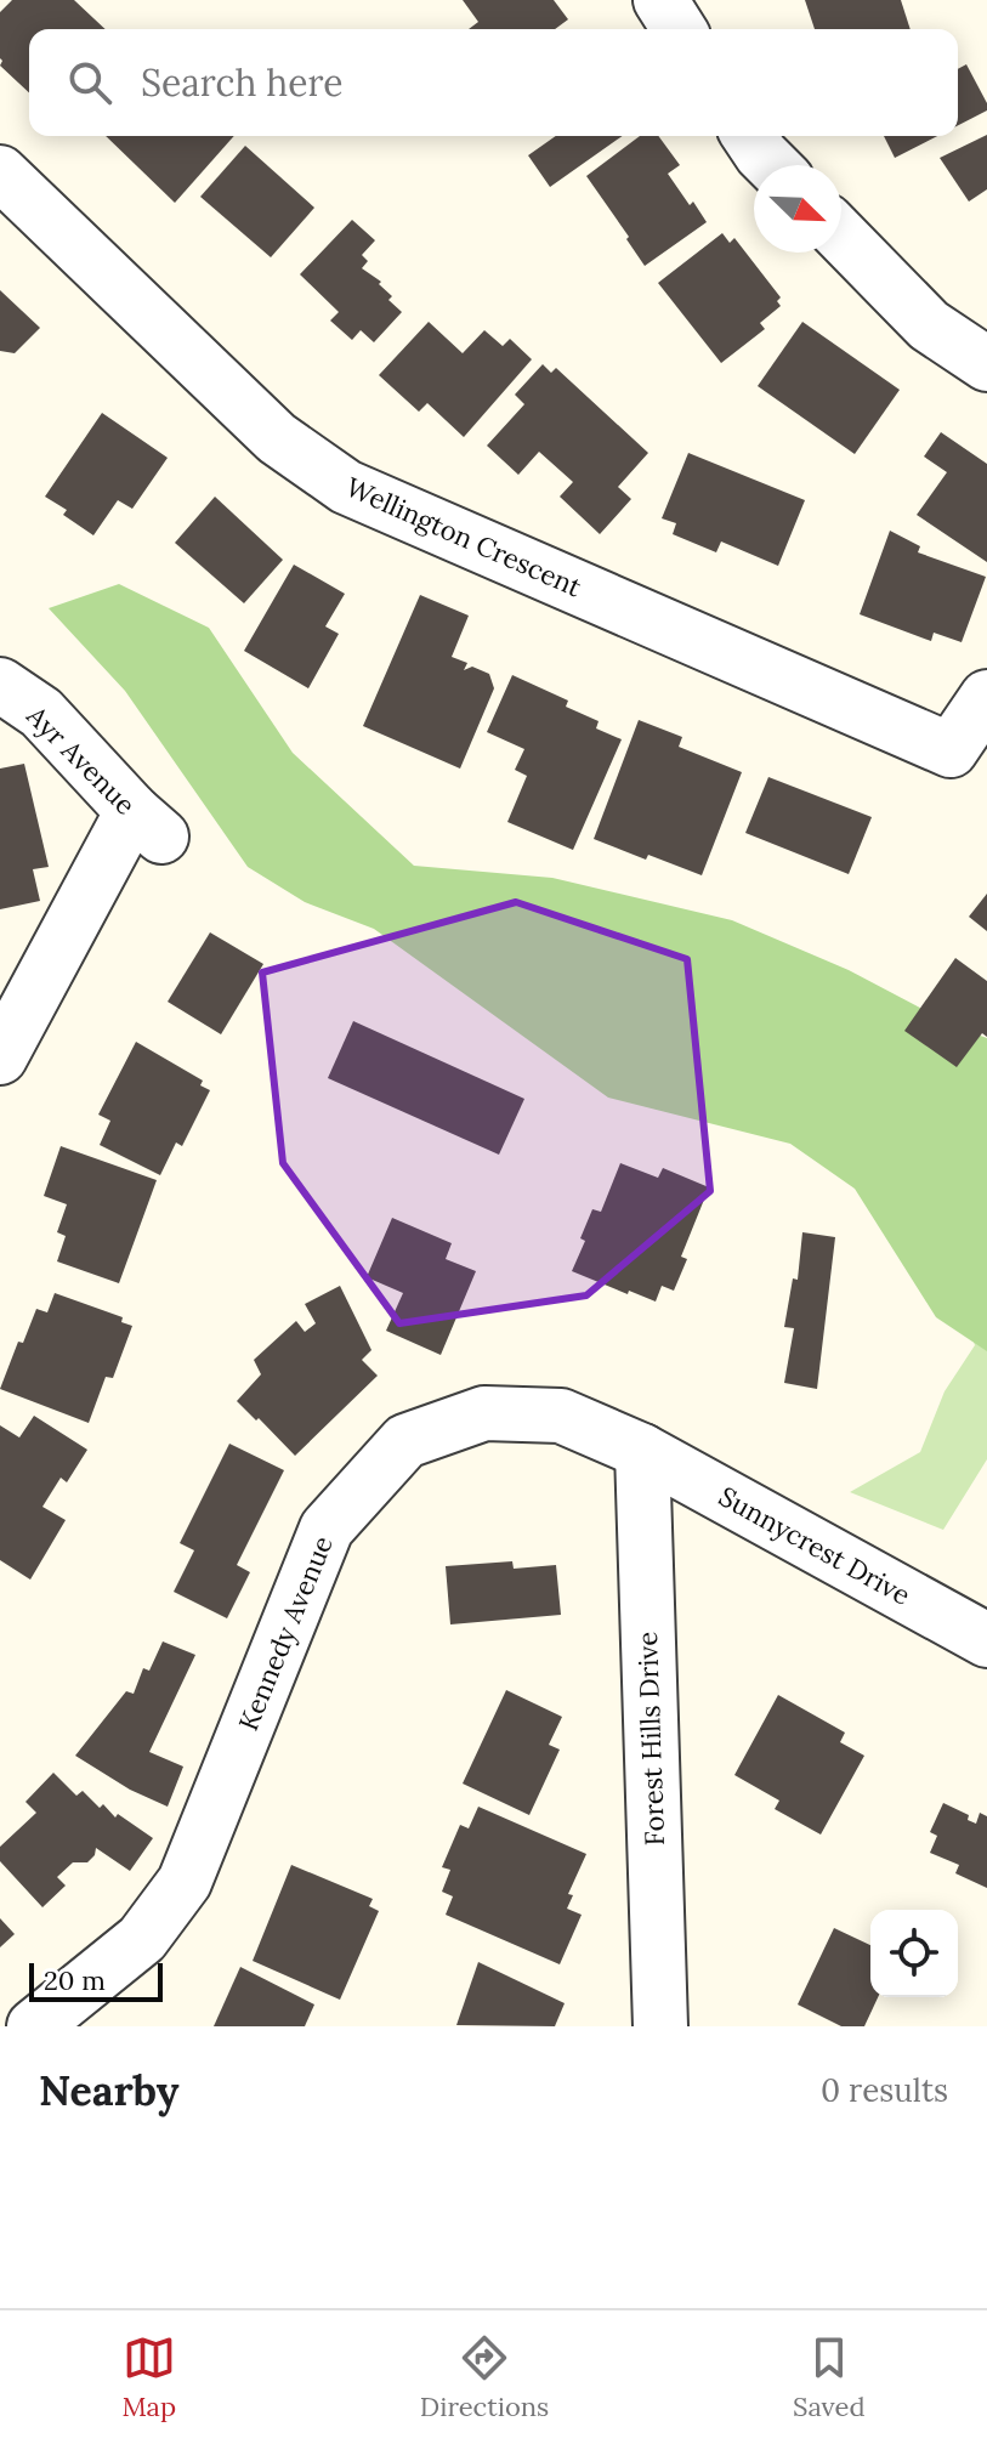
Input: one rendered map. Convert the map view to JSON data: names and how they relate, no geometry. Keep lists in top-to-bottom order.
{
  "streets": {
    "street": [
      "Wellington Crescent",
      "Ayr Avenue",
      "Sunnycrest Drive",
      "Kennedy Avenue",
      "Forest Hills Drive"
    ]
  },
  "crossings": [
    ["Sunnycrest Drive", "Kennedy Avenue"],
    ["Sunnycrest Drive", "Forest Hills Drive"],
    ["Kennedy Avenue", "Forest Hills Drive"]
  ],
  "scale_bar": "20 m",
  "north": "bottom right",
  "page": {
    "search": "Search here",
    "scale": "20 m",
    "heading": ["Nearby", "0 results"],
    "nav": ["Map", "Directions", "Saved"]
  }
}
